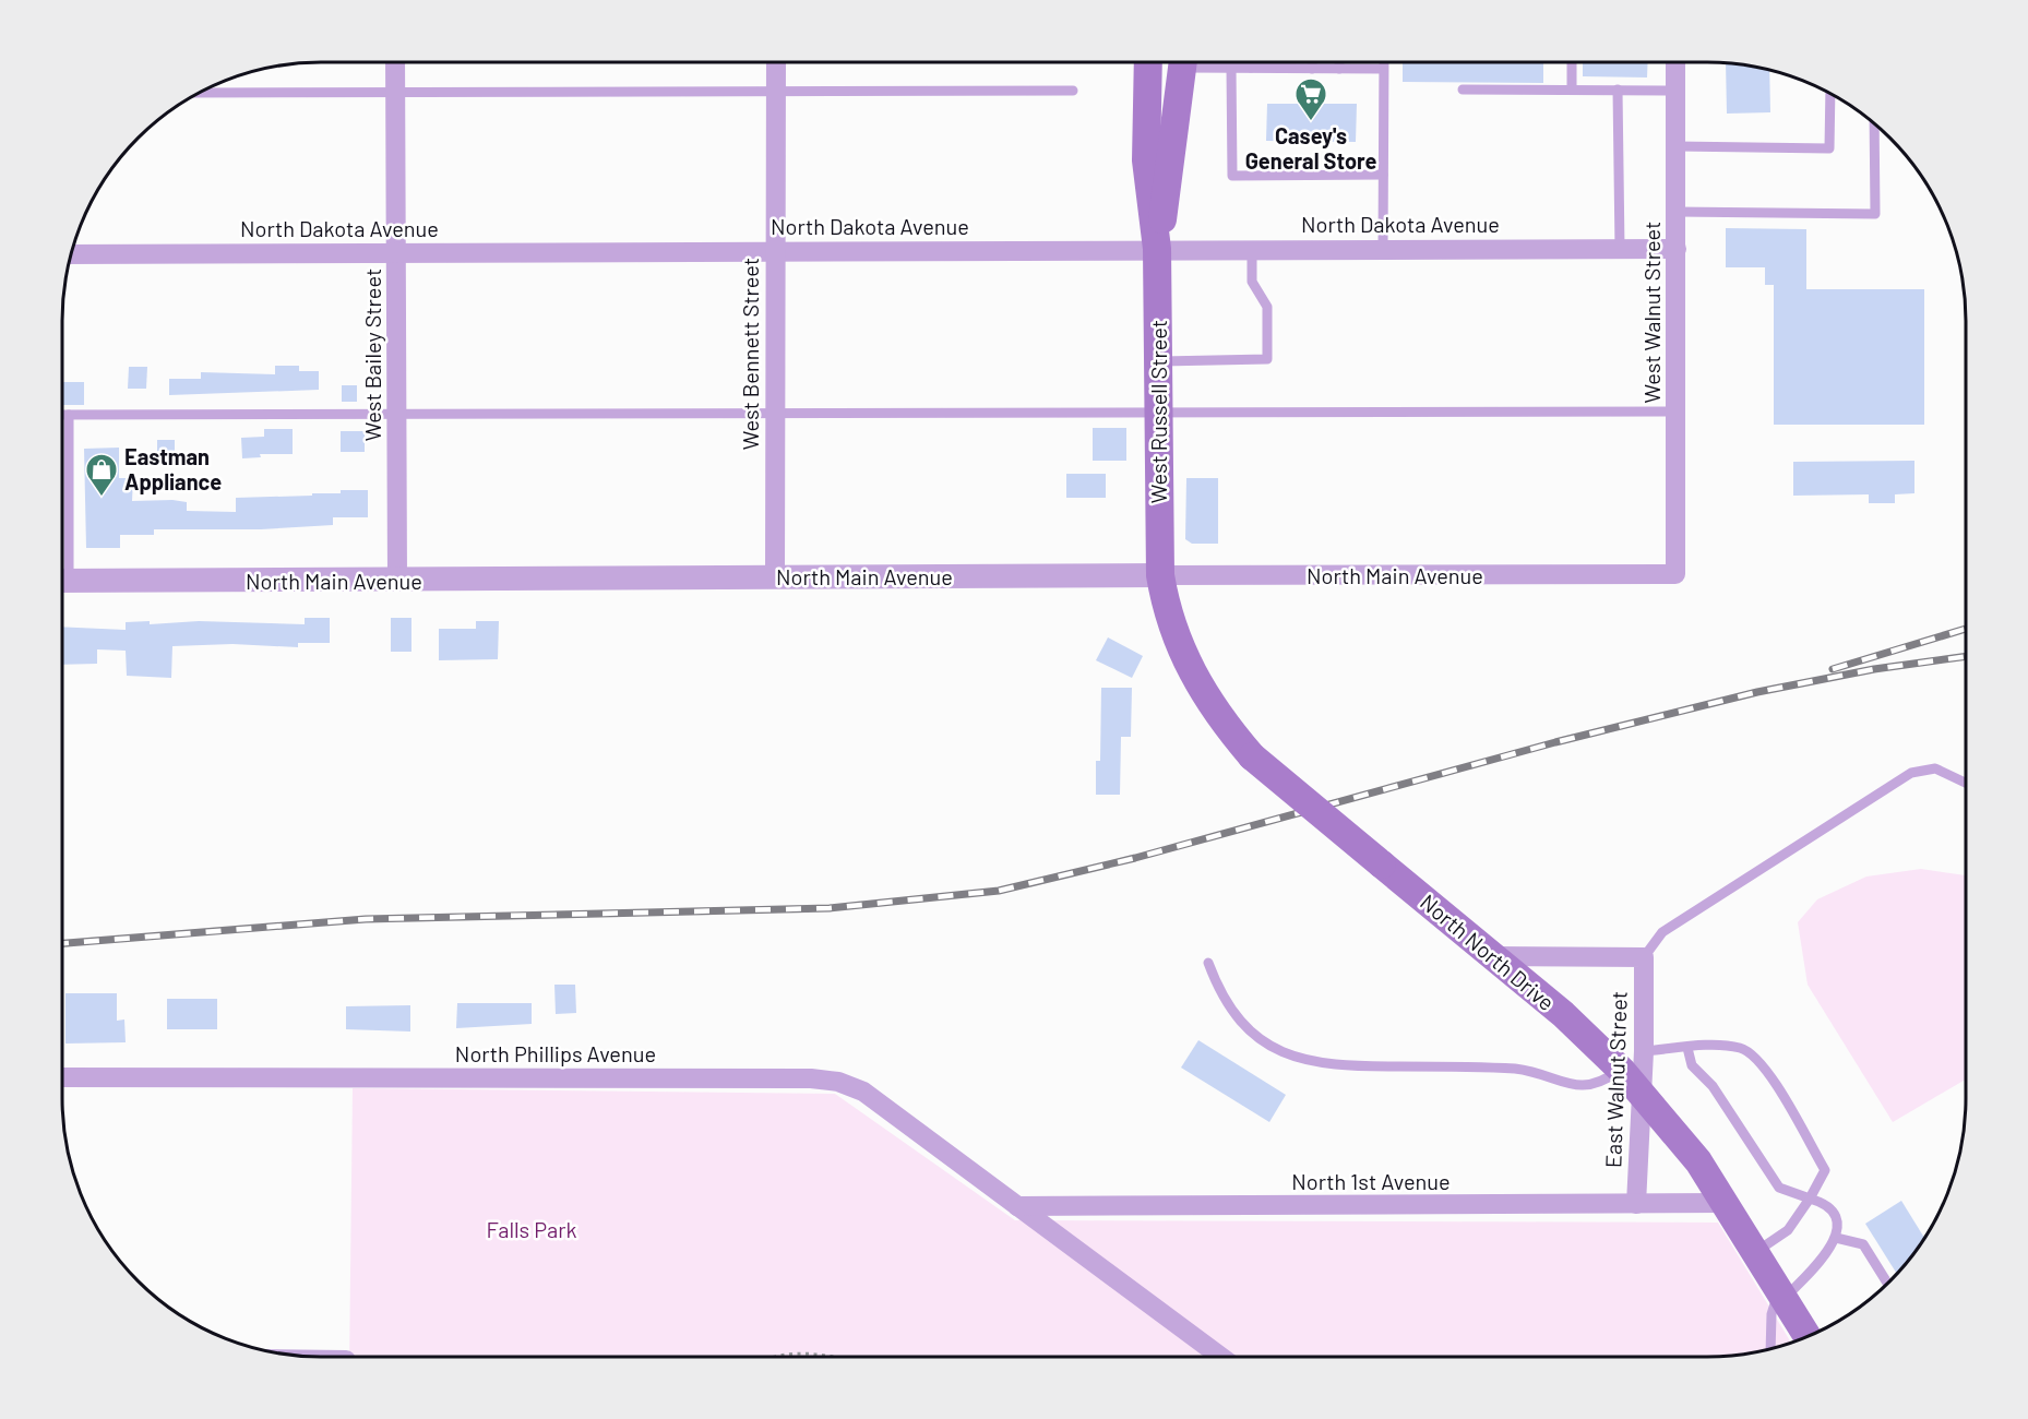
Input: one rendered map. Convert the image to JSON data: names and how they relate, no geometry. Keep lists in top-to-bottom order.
{
  "streets": {
    "main road": ["West Russell Street", "North North Drive"],
    "street": [
      "North Dakota Avenue",
      "West Walnut Street",
      "West Bennett Street",
      "West Bailey Street",
      "North Main Avenue",
      "North Phillips Avenue",
      "East Walnut Street",
      "North 1st Avenue"
    ]
  },
  "crossings": [
    ["North Dakota Avenue", "West Walnut Street"],
    ["North Dakota Avenue", "West Bennett Street"],
    ["North Dakota Avenue", "West Bailey Street"],
    ["North Dakota Avenue", "West Russell Street"],
    ["West Walnut Street", "North Main Avenue"],
    ["West Bennett Street", "North Main Avenue"],
    ["West Bailey Street", "North Main Avenue"],
    ["West Russell Street", "North Main Avenue"],
    ["West Russell Street", "North North Drive"],
    ["North Main Avenue", "North North Drive"],
    ["North North Drive", "East Walnut Street"],
    ["North North Drive", "North 1st Avenue"],
    ["North Phillips Avenue", "North 1st Avenue"],
    ["East Walnut Street", "North 1st Avenue"]
  ],
  "parks": ["Falls Park"],
  "places": {
    "supermarket": ["Casey's General Store"],
    "shop": ["Eastman Appliance"]
  }
}
